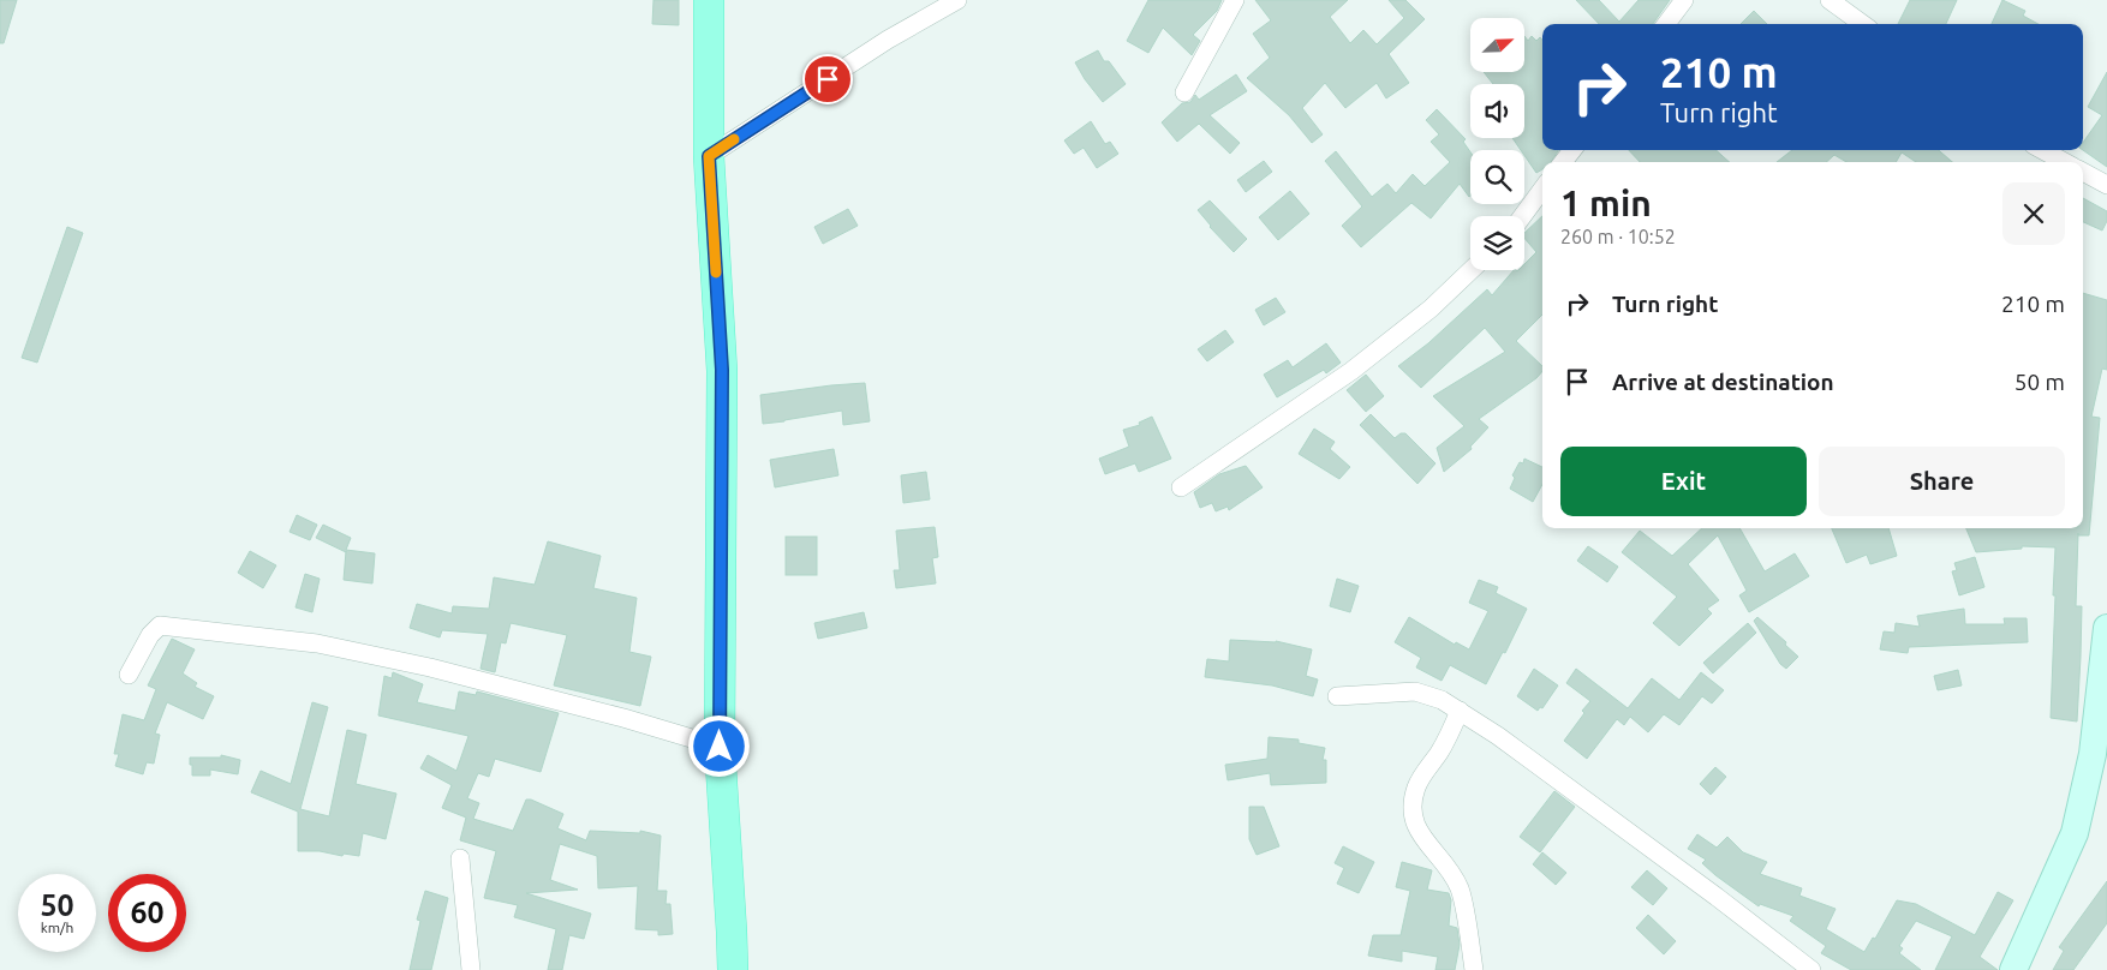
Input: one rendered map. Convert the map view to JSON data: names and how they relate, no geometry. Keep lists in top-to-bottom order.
{
  "north": "top right",
  "page": {
    "turn": ["210 m", "Turn right"],
    "heading": ["1 min", "260 m · 10:52"],
    "list": [
      {
        "name": "Turn right",
        "value": "210 m"
      },
      {
        "name": "Arrive at destination",
        "value": "50 m"
      }
    ],
    "buttons": ["Exit", "Share"],
    "speed": "50 km/h",
    "limit": "60"
  }
}
